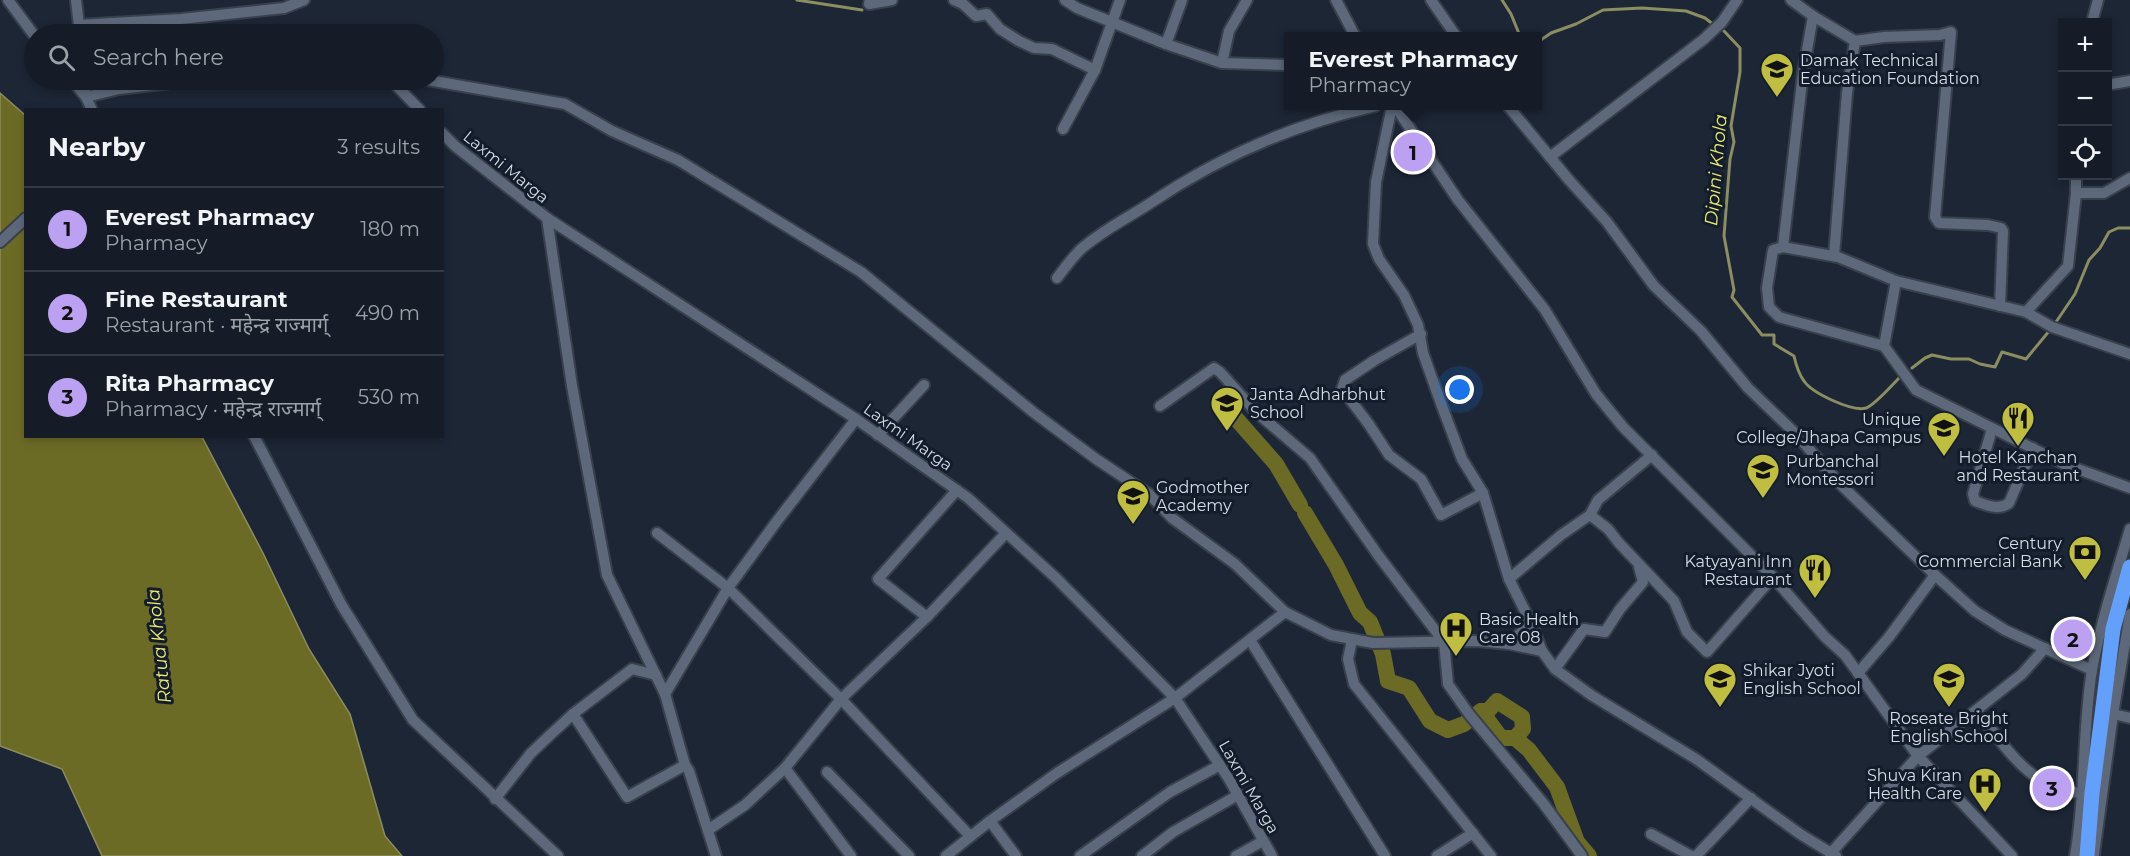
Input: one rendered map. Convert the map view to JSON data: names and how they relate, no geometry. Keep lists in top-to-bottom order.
{
  "streets": {
    "street": ["Laxmi Marga"]
  },
  "water": ["Dipini Khola", "Ratua Khola"],
  "places": {
    "school or university": [
      "Damak Technical Education Foundation",
      "Janta Adharbhut School",
      "Unique College/Jhapa Campus",
      "Purbanchal Montessori",
      "Godmother Academy",
      "Shikar Jyoti English School",
      "Roseate Bright English School"
    ],
    "restaurant": ["Hotel Kanchan and Restaurant", "Katyayani Inn Restaurant"],
    "bank": ["Century Commercial Bank"],
    "hospital": ["Basic Health Care 08", "Shuva Kiran Health Care"]
  },
  "page": {
    "map_buttons": ["+", "−"],
    "search": "Search here",
    "popup": ["Everest Pharmacy", "Pharmacy"],
    "heading": ["Nearby", "3 results"],
    "pins": ["1", "2", "3"],
    "list": [
      {
        "mark": "1",
        "name": "Everest Pharmacy",
        "note": "Pharmacy",
        "value": "180 m"
      },
      {
        "mark": "2",
        "name": "Fine Restaurant",
        "note": "Restaurant · महेन्द्र राज्मार्ग्",
        "value": "490 m"
      },
      {
        "mark": "3",
        "name": "Rita Pharmacy",
        "note": "Pharmacy · महेन्द्र राज्मार्ग्",
        "value": "530 m"
      }
    ]
  }
}
